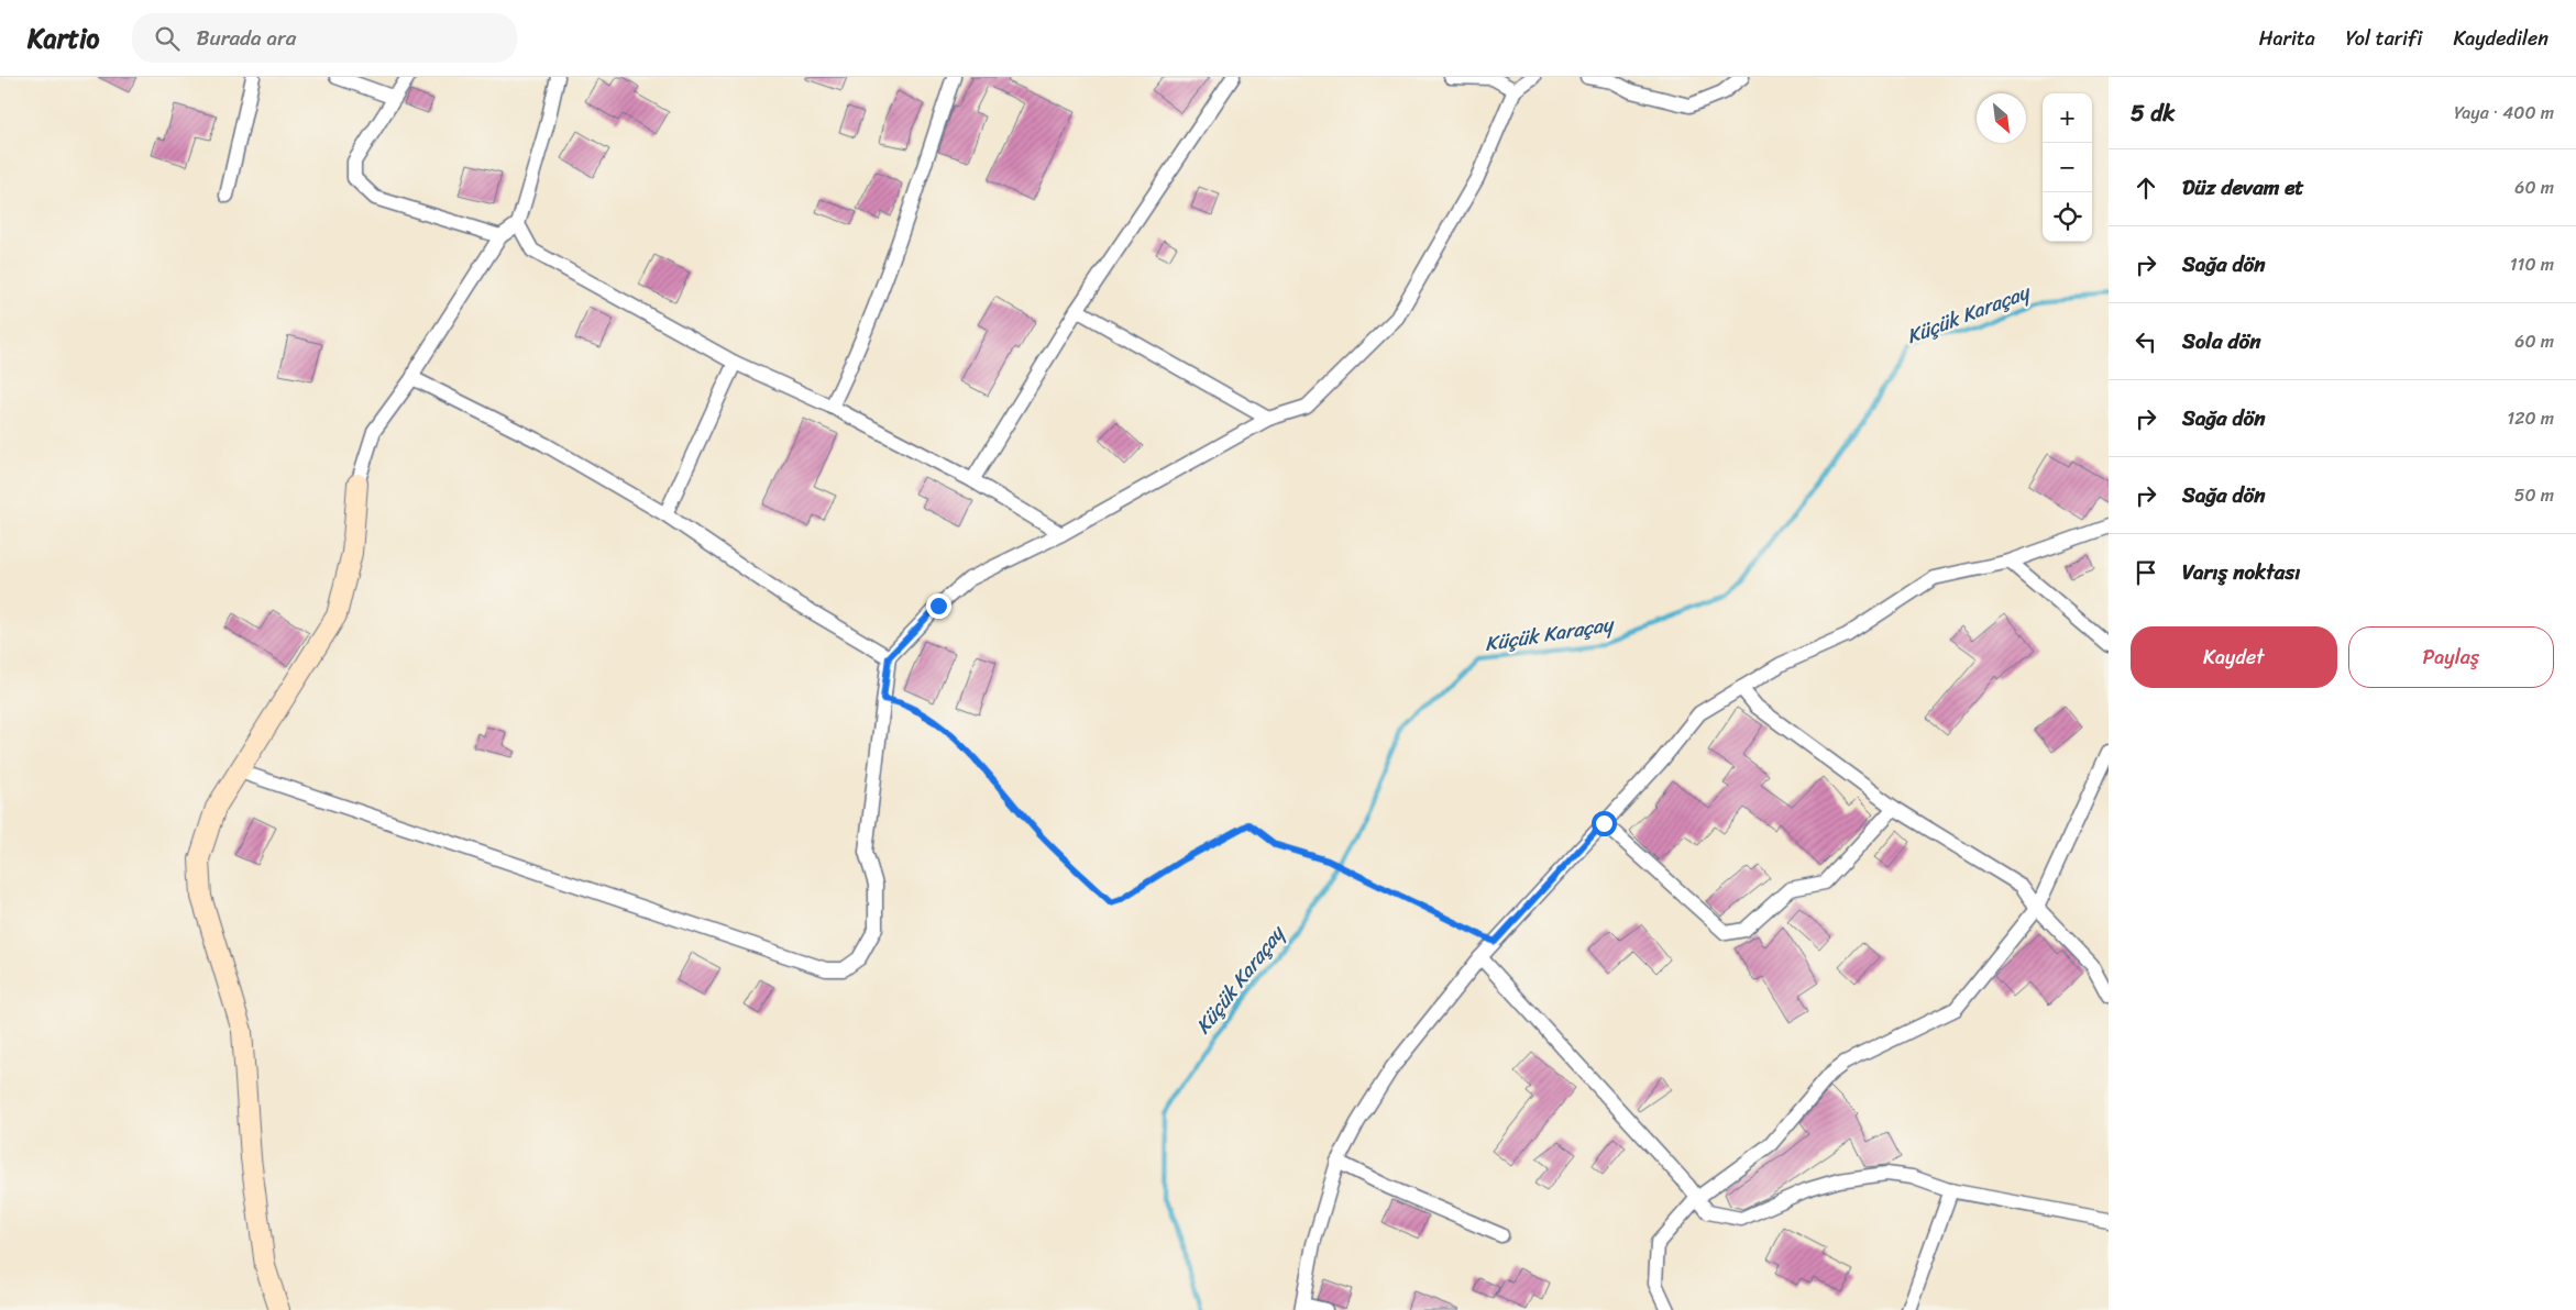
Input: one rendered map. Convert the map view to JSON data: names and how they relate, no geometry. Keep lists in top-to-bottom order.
{
  "water": ["Küçük Karaçay"],
  "north": "bottom right",
  "page": {
    "header": "Kartio",
    "search": "Burada ara",
    "nav": ["Harita", "Yol tarifi", "Kaydedilen"],
    "heading": ["5 dk", "Yaya · 400 m"],
    "map_buttons": ["+", "−"],
    "list": [
      ["Düz devam et", "60 m"],
      ["Sağa dön", "110 m"],
      ["Sola dön", "60 m"],
      ["Sağa dön", "120 m"],
      ["Sağa dön", "50 m"],
      "Varış noktası"
    ],
    "buttons": ["Kaydet", "Paylaş"]
  }
}
